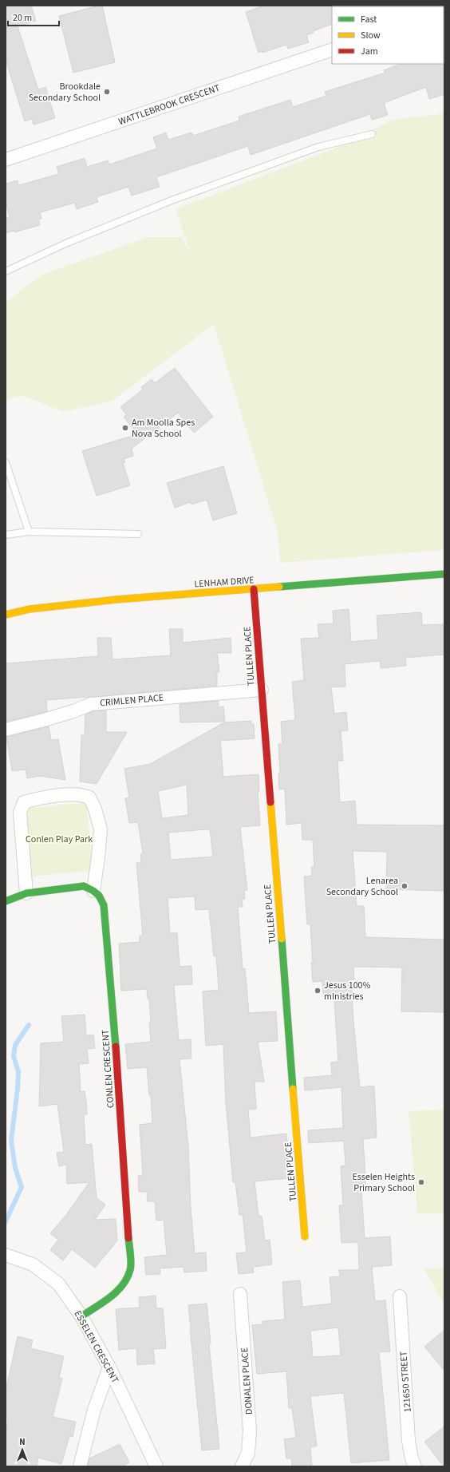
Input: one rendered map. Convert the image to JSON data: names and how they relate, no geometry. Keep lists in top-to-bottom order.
{
  "streets": {
    "street": [
      "WATTLEBROOK CRESCENT",
      "LENHAM DRIVE",
      "TULLEN PLACE",
      "CRIMLEN PLACE",
      "CONLEN CRESCENT",
      "ESSELEN CRESCENT",
      "DONALEN PLACE",
      "121650 STREET"
    ]
  },
  "crossings": [
    ["LENHAM DRIVE", "TULLEN PLACE"],
    ["TULLEN PLACE", "CRIMLEN PLACE"],
    ["CONLEN CRESCENT", "ESSELEN CRESCENT"]
  ],
  "parks": ["Conlen Play Park"],
  "places": [
    "Brookdale Secondary School",
    "Am Moolla Spes Nova School",
    "Lenarea Secondary School",
    "Jesus 100% mInistries",
    "Esselen Heights Primary School"
  ],
  "legend": ["Fast", "Slow", "Jam"],
  "scale_bar": "20 m",
  "north": "top"
}
